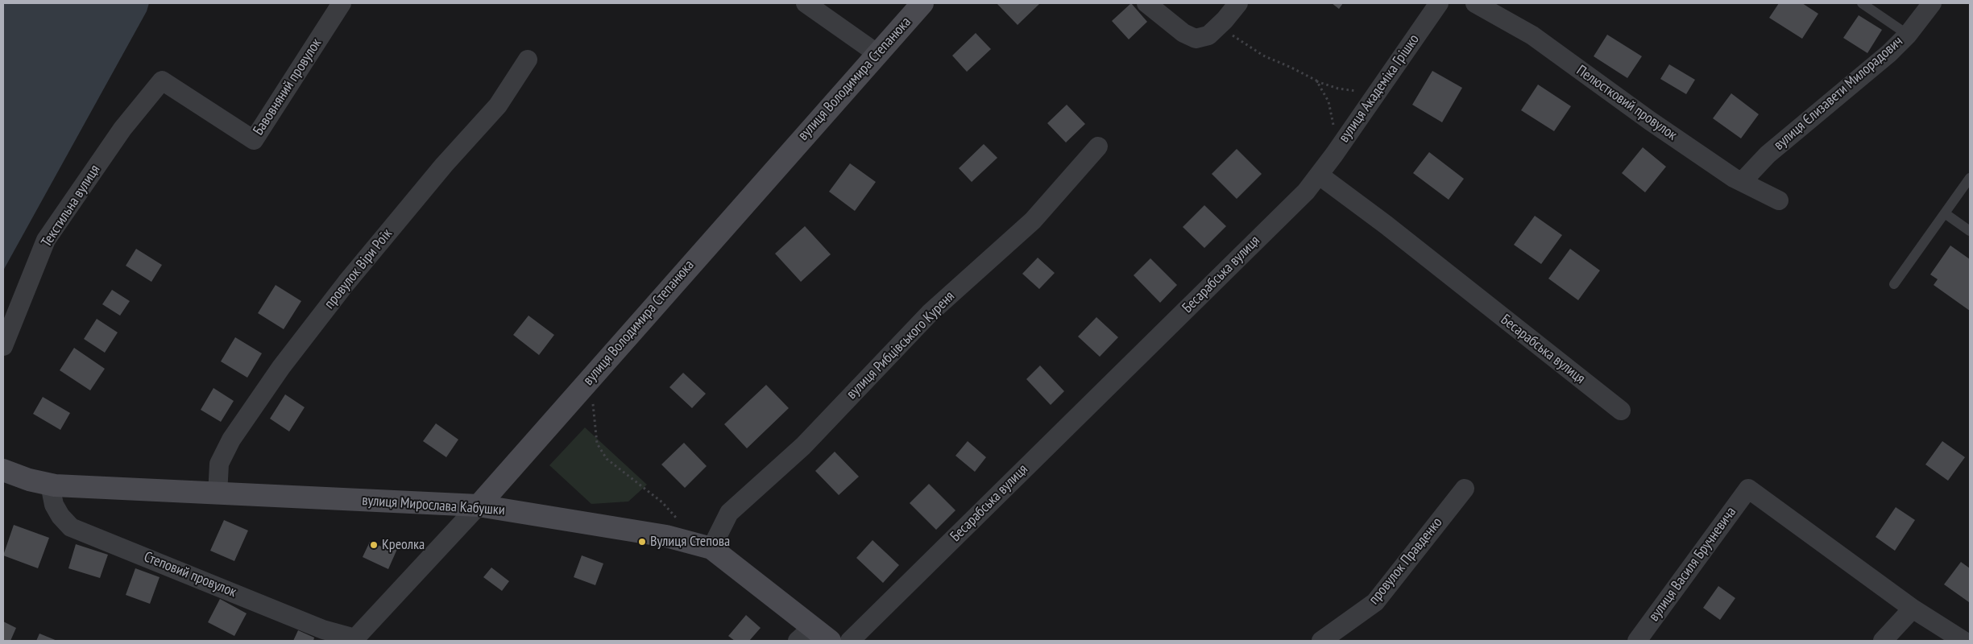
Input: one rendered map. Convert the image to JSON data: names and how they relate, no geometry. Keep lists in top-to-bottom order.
{
  "streets": {
    "street": [
      "вулиця Володимира Степанюка",
      "Бавовняний провулок",
      "вулиця Академіка Грішко",
      "вулиця Єлизавети Милорадович",
      "Пелюстковий провулок",
      "Текстильна вулиця",
      "провулок Віри Роїк",
      "Бесарабська вулиця",
      "вулиця Рибцівського Куреня",
      "вулиця Мирослава Кабушки",
      "провулок Правденко",
      "вулиця Василя Бручневича",
      "Степовий провулок"
    ]
  },
  "crossings": [
    ["вулиця Володимира Степанюка", "вулиця Мирослава Кабушки"],
    ["вулиця Володимира Степанюка", "Степовий провулок"],
    ["Бавовняний провулок", "Текстильна вулиця"],
    ["вулиця Академіка Грішко", "Бесарабська вулиця"],
    ["вулиця Єлизавети Милорадович", "Пелюстковий провулок"],
    ["провулок Віри Роїк", "вулиця Мирослава Кабушки"],
    ["вулиця Рибцівського Куреня", "вулиця Мирослава Кабушки"],
    ["вулиця Мирослава Кабушки", "Степовий провулок"]
  ],
  "places": ["Вулиця Степова", "Креолка"]
}
